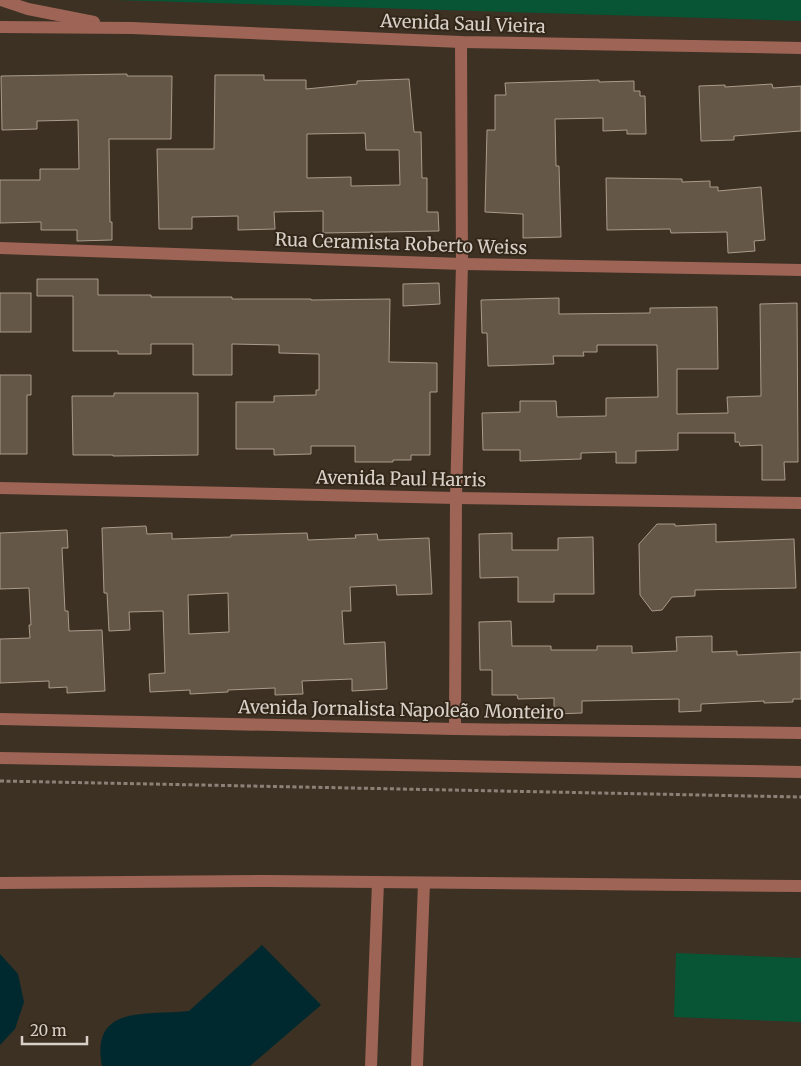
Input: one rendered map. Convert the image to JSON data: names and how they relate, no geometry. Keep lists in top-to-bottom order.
{
  "streets": {
    "street": [
      "Avenida Saul Vieira",
      "Rua Ceramista Roberto Weiss",
      "Avenida Paul Harris",
      "Avenida Jornalista Napoleão Monteiro"
    ]
  },
  "scale_bar": "20 m"
}
